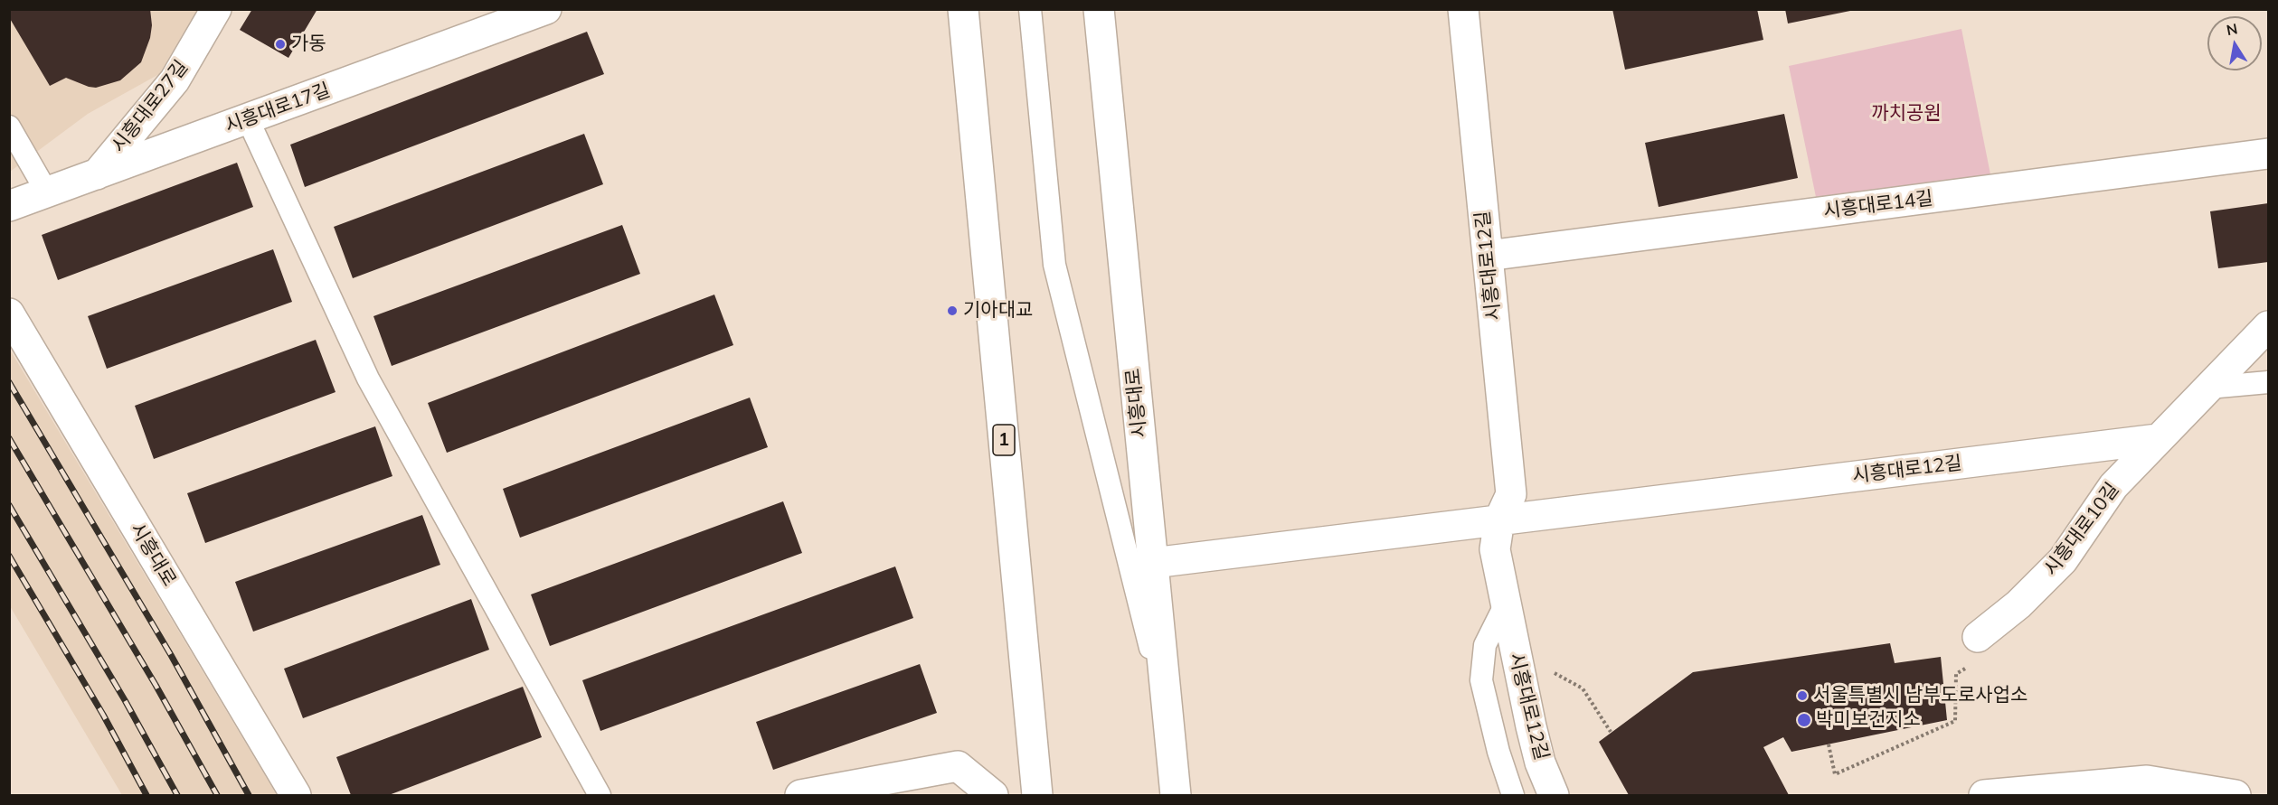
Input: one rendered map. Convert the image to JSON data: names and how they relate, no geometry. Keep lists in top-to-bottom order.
{
  "streets": {
    "main road": [
      "시흥대로27길",
      "시흥대로17길",
      "시흥대로14길",
      "시흥대로12길",
      "시흥대로",
      "1",
      "시흥대로10길"
    ]
  },
  "crossings": [
    ["시흥대로27길", "시흥대로17길"],
    ["시흥대로14길", "시흥대로12길"],
    ["시흥대로12길", "시흥대로"],
    ["시흥대로12길", "시흥대로10길"]
  ],
  "parks": ["까치공원"],
  "places": [
    "가동",
    "기아대교",
    "서울특별시 남부도로사업소",
    "박미보건지소"
  ],
  "north": "top"
}
